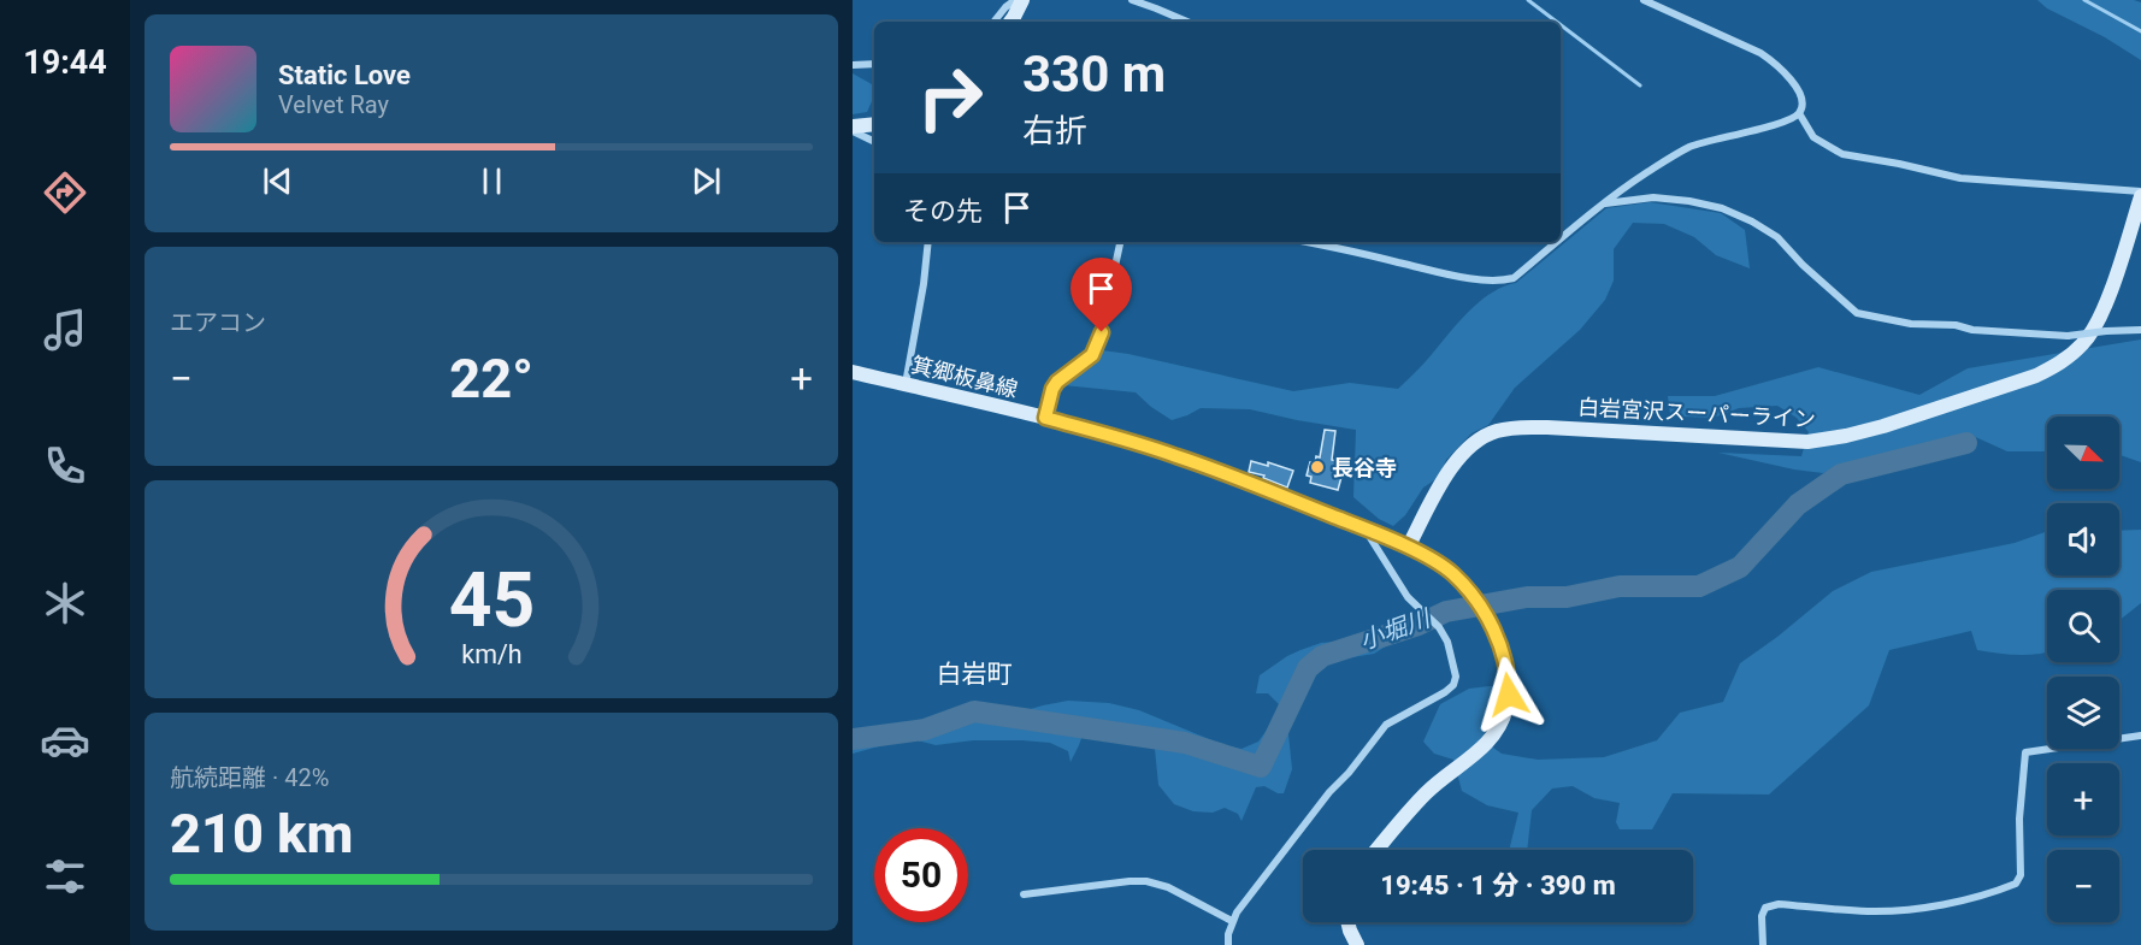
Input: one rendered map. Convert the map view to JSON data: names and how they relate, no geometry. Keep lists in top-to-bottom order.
{
  "streets": {
    "main road": ["箕郷板鼻線", "白岩宮沢スーパーライン"]
  },
  "crossings": [
    ["箕郷板鼻線", "白岩宮沢スーパーライン"]
  ],
  "districts": ["白岩町"],
  "water": ["小堀川"],
  "places": ["長谷寺"],
  "north": "bottom right",
  "page": {
    "tabs": "19:44",
    "turn": ["330 m", "右折"],
    "song": ["Static Love", "Velvet Ray"],
    "then": "その先",
    "tile": [
      "エアコン",
      ["航続距離 · 42%", "210 km"]
    ],
    "heat": ["−", "22°", "+"],
    "map_buttons": ["+", "−"],
    "limit": "50",
    "trip": "19:45 · 1 分 · 390 m",
    "gauge": ["45", "km/h"]
  }
}
